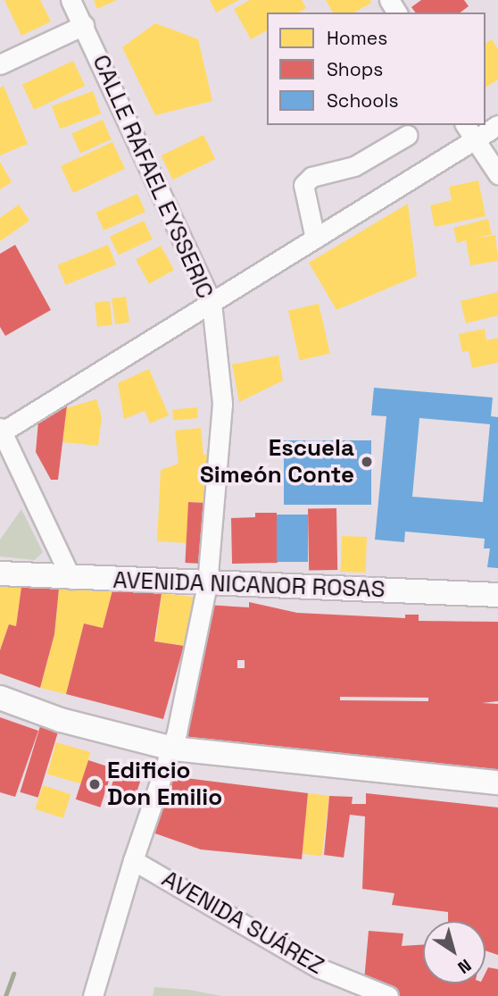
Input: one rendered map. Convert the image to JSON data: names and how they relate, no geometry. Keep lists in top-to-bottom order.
{
  "streets": {
    "main road": ["AVENIDA NICANOR ROSAS"],
    "street": ["CALLE RAFAEL EYSSERIC", "AVENIDA SUÁREZ"]
  },
  "crossings": [
    ["CALLE RAFAEL EYSSERIC", "AVENIDA NICANOR ROSAS"],
    ["CALLE RAFAEL EYSSERIC", "AVENIDA SUÁREZ"]
  ],
  "places": ["Escuela Simeón Conte", "Edificio Don Emilio"],
  "legend": ["Homes", "Shops", "Schools"],
  "north": "bottom right"
}
